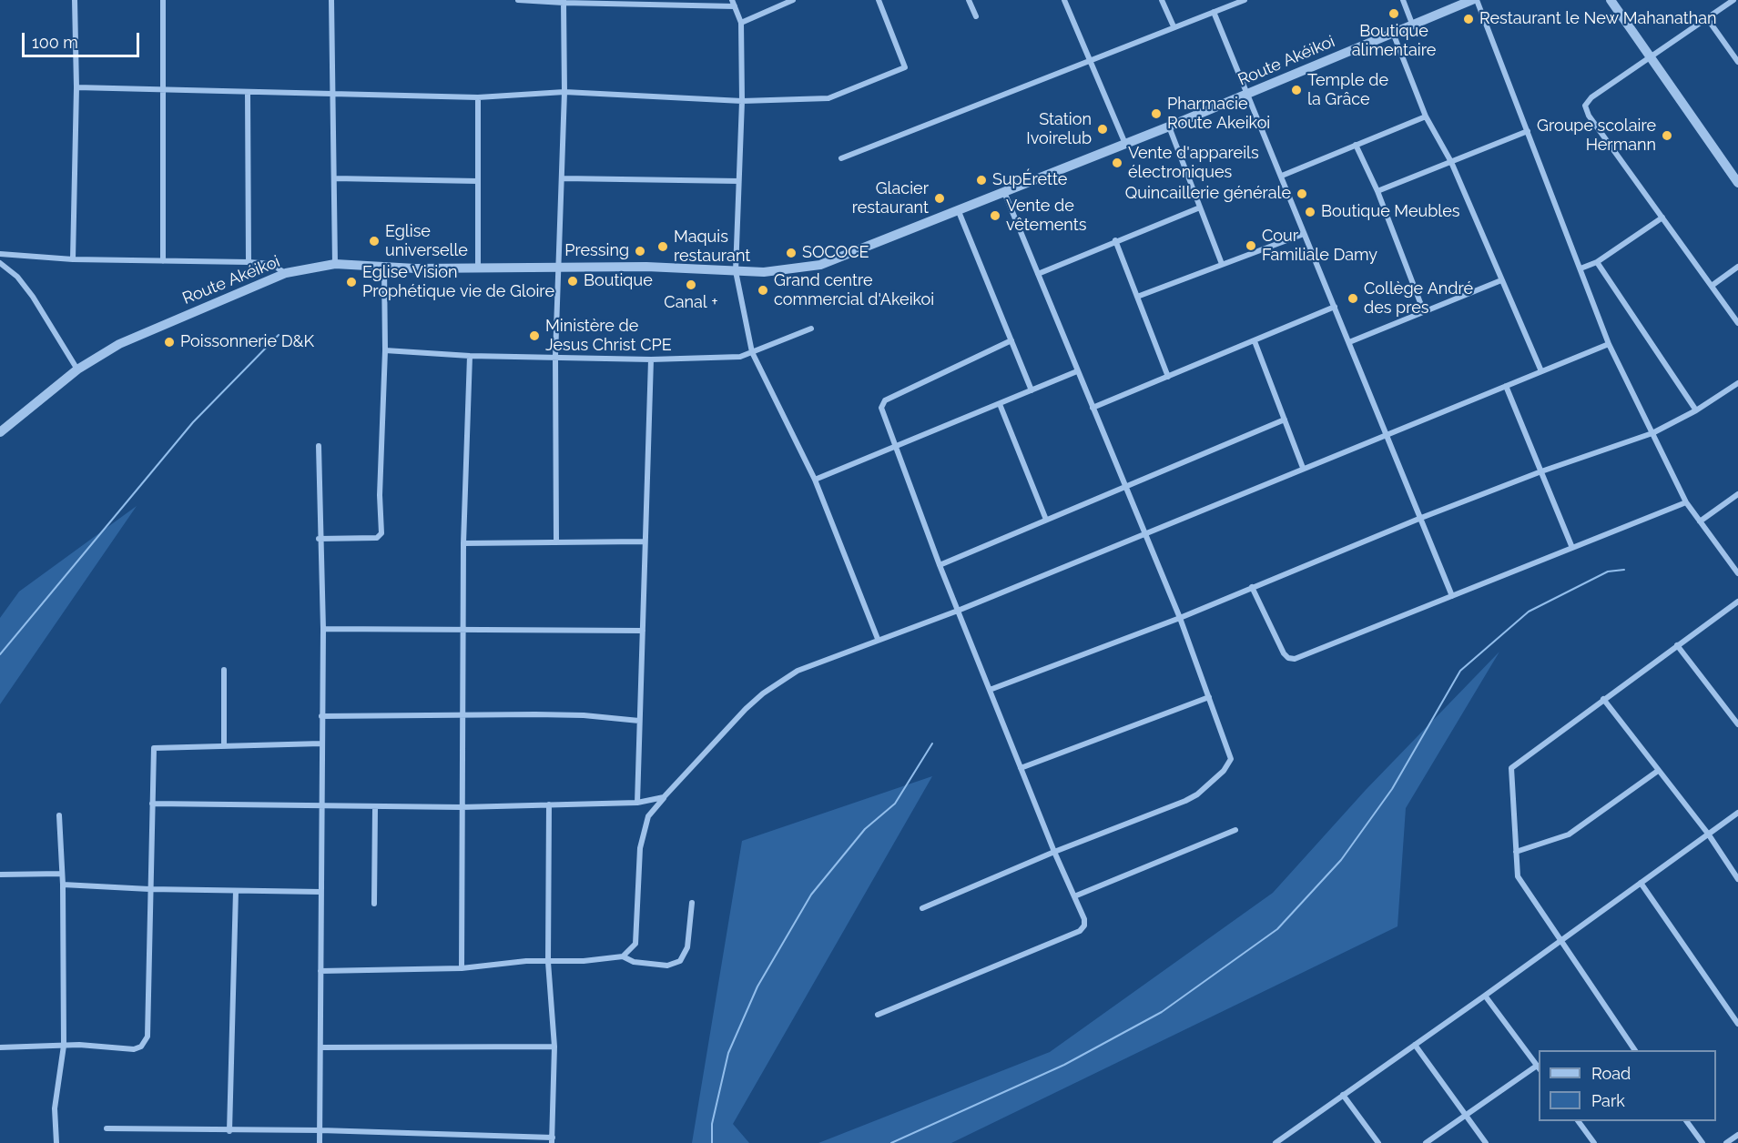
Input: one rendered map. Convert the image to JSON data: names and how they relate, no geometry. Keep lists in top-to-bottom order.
{
  "streets": {
    "street": ["Route Akéikoi"]
  },
  "places": [
    "Boutique alimentaire",
    "Restaurant le New Mahanathan",
    "Temple de la Grâce",
    "Pharmacie Route Akeikoi",
    "Station Ivoirelub",
    "Groupe scolaire Hermann",
    "Vente d'appareils électroniques",
    "SupÉrette",
    "Quincaillerie générale",
    "Glacier restaurant",
    "Boutique Meubles",
    "Vente de vêtements",
    "Eglise universelle",
    "Cour Familiale Damy",
    "Maquis restaurant",
    "Pressing",
    "SOCOCE",
    "Boutique",
    "Eglise Vision Prophétique vie de Gloire",
    "Canal +",
    "Grand centre commercial d'Akeikoi",
    "Collège André des pres",
    "Ministère de Jesus Christ CPE",
    "Poissonnerie D&K"
  ],
  "legend": ["Road", "Park"],
  "scale_bar": "100 m"
}
